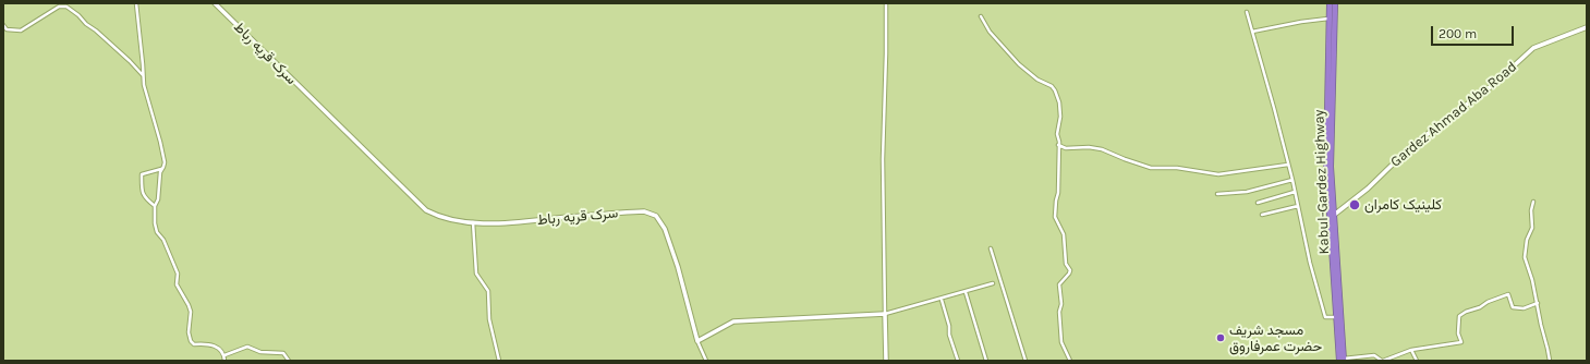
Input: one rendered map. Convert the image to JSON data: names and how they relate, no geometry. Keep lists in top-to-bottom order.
{
  "streets": {
    "highway": ["Kabul-Gardez Highway"],
    "street": ["سرک قریه رباط", "Gardez Ahmad Aba Road"]
  },
  "crossings": [
    ["Gardez Ahmad Aba Road", "Kabul-Gardez Highway"]
  ],
  "places": ["کلینیک کامران", "مسجد شریف حضرت عمرفاروق"],
  "scale_bar": "200 m"
}
